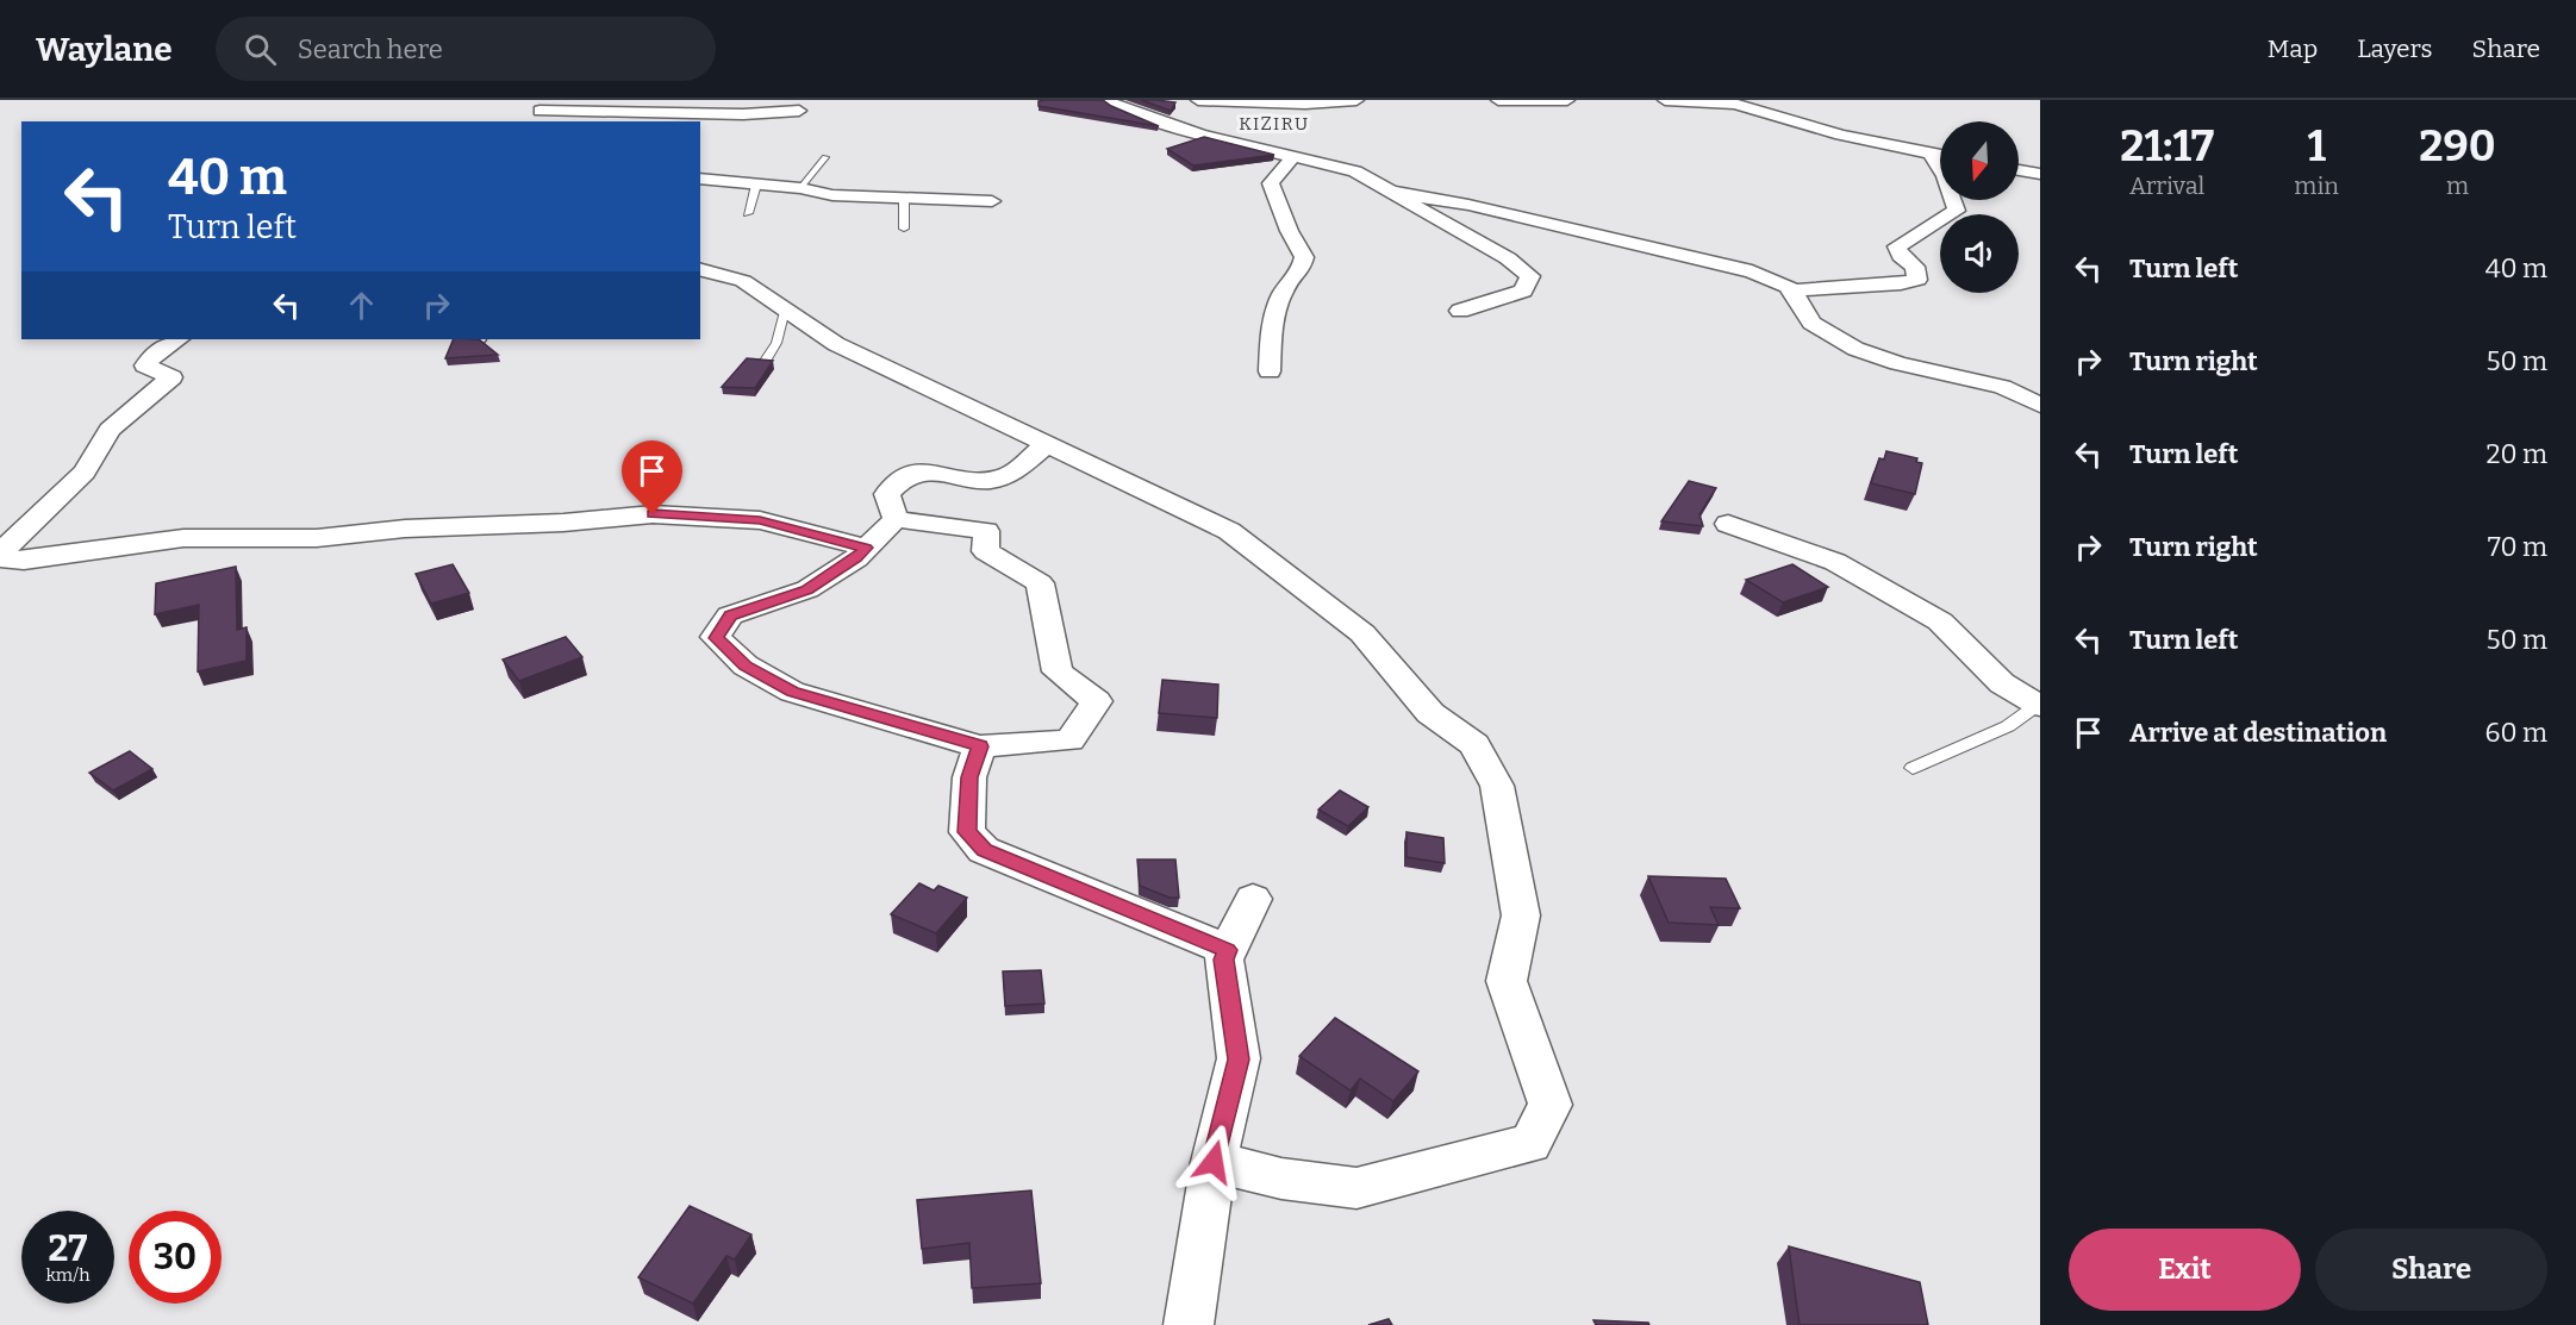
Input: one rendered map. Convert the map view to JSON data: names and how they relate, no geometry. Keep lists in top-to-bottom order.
{
  "districts": ["KIZIRU"],
  "north": "bottom",
  "page": {
    "header": "Waylane",
    "search": "Search here",
    "nav": ["Map", "Layers", "Share"],
    "eta": [
      "21:17",
      "Arrival",
      "1",
      "min",
      "290",
      "m"
    ],
    "turn": ["40 m", "Turn left"],
    "list": [
      {
        "name": "Turn left",
        "value": "40 m"
      },
      {
        "name": "Turn right",
        "value": "50 m"
      },
      {
        "name": "Turn left",
        "value": "20 m"
      },
      {
        "name": "Turn right",
        "value": "70 m"
      },
      {
        "name": "Turn left",
        "value": "50 m"
      },
      {
        "name": "Arrive at destination",
        "value": "60 m"
      }
    ],
    "speed": "27 km/h",
    "limit": "30",
    "buttons": ["Exit", "Share"]
  }
}
